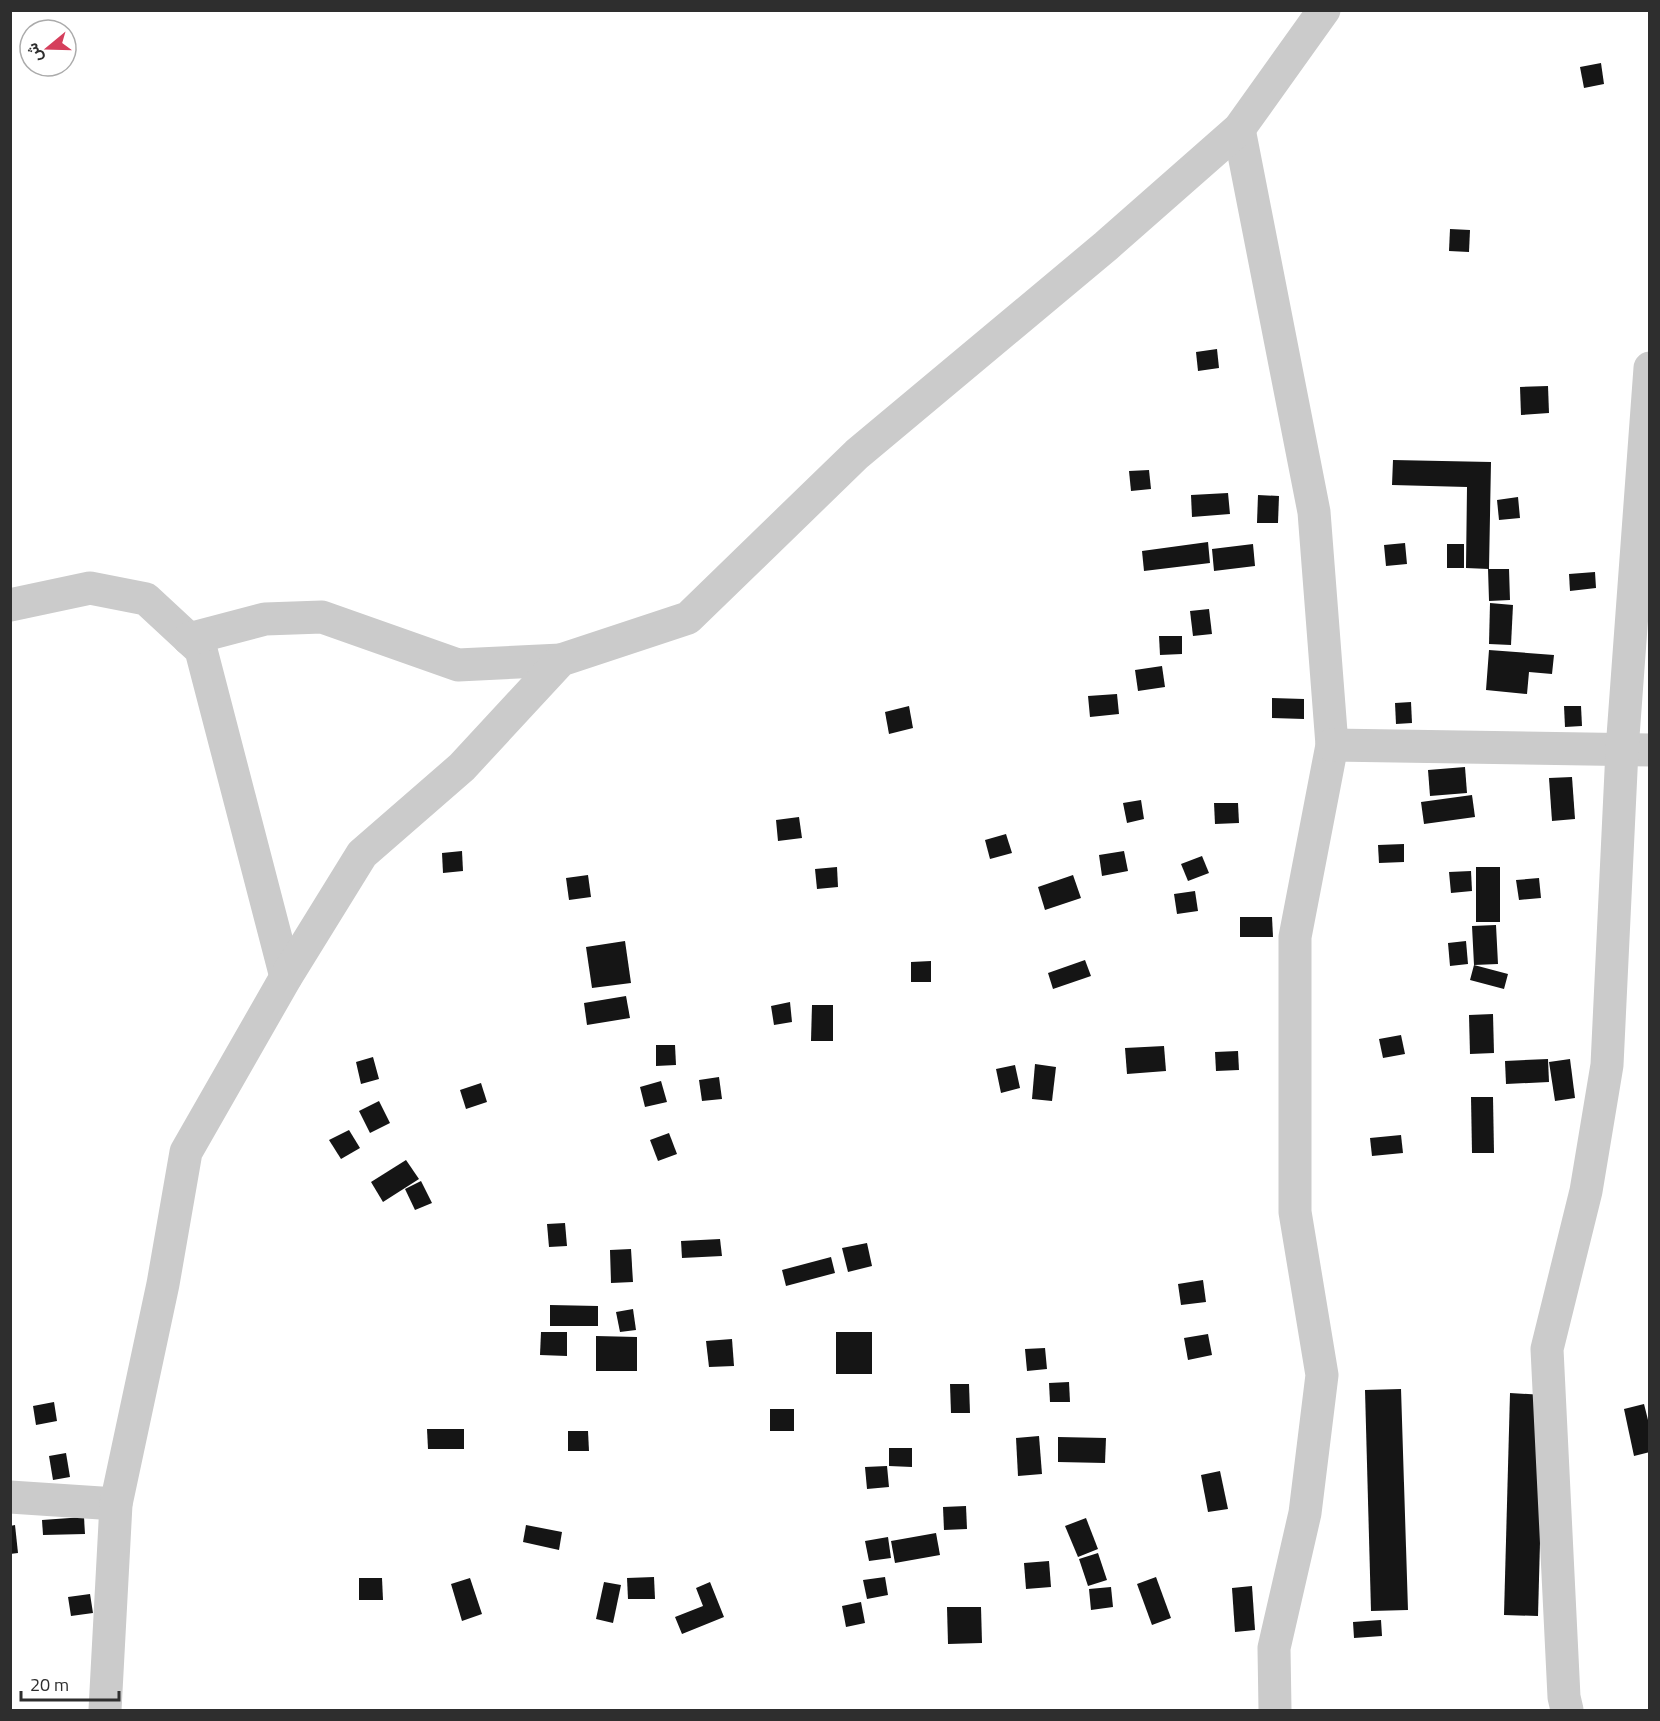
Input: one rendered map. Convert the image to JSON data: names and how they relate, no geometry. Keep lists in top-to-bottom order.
{
  "scale_bar": "20 m",
  "north": "left"
}
